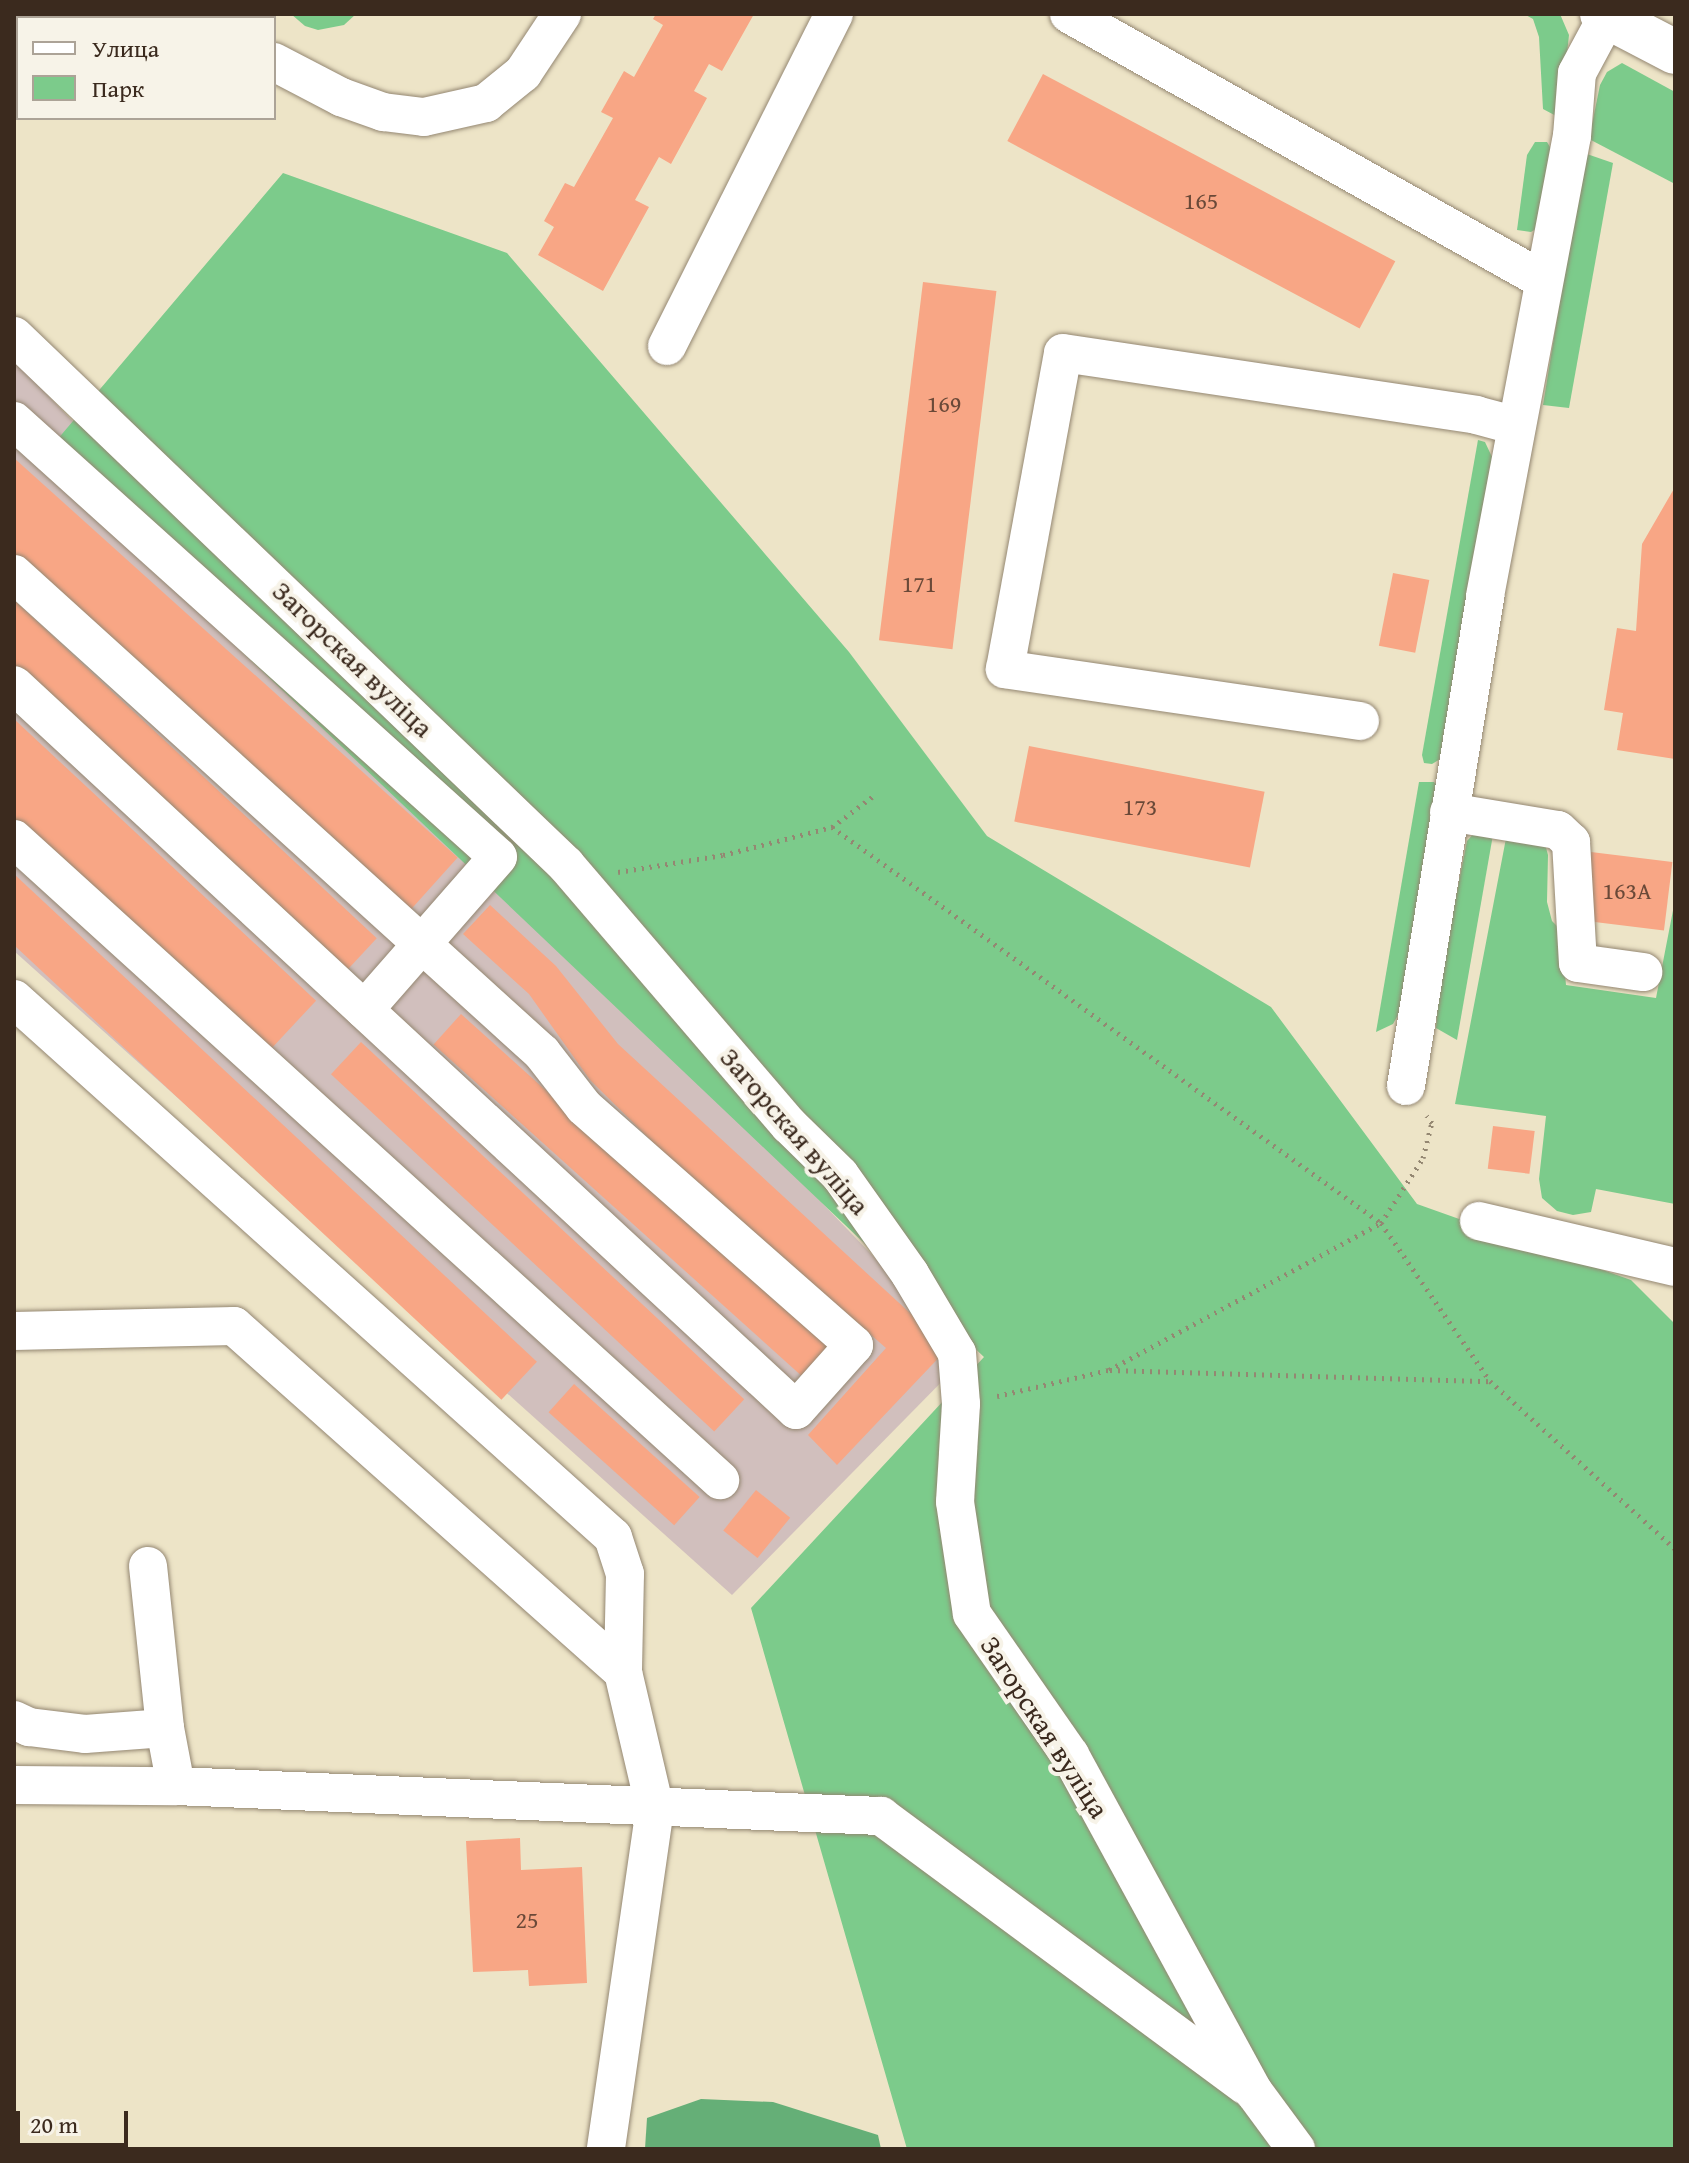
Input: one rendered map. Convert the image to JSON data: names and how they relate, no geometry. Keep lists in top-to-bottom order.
{
  "streets": {
    "street": ["Загорская вуліца"]
  },
  "house_numbers": [
    "165",
    "169",
    "171",
    "173",
    "163А",
    "25"
  ],
  "legend": ["Улица", "Парк"],
  "scale_bar": "20 m"
}
